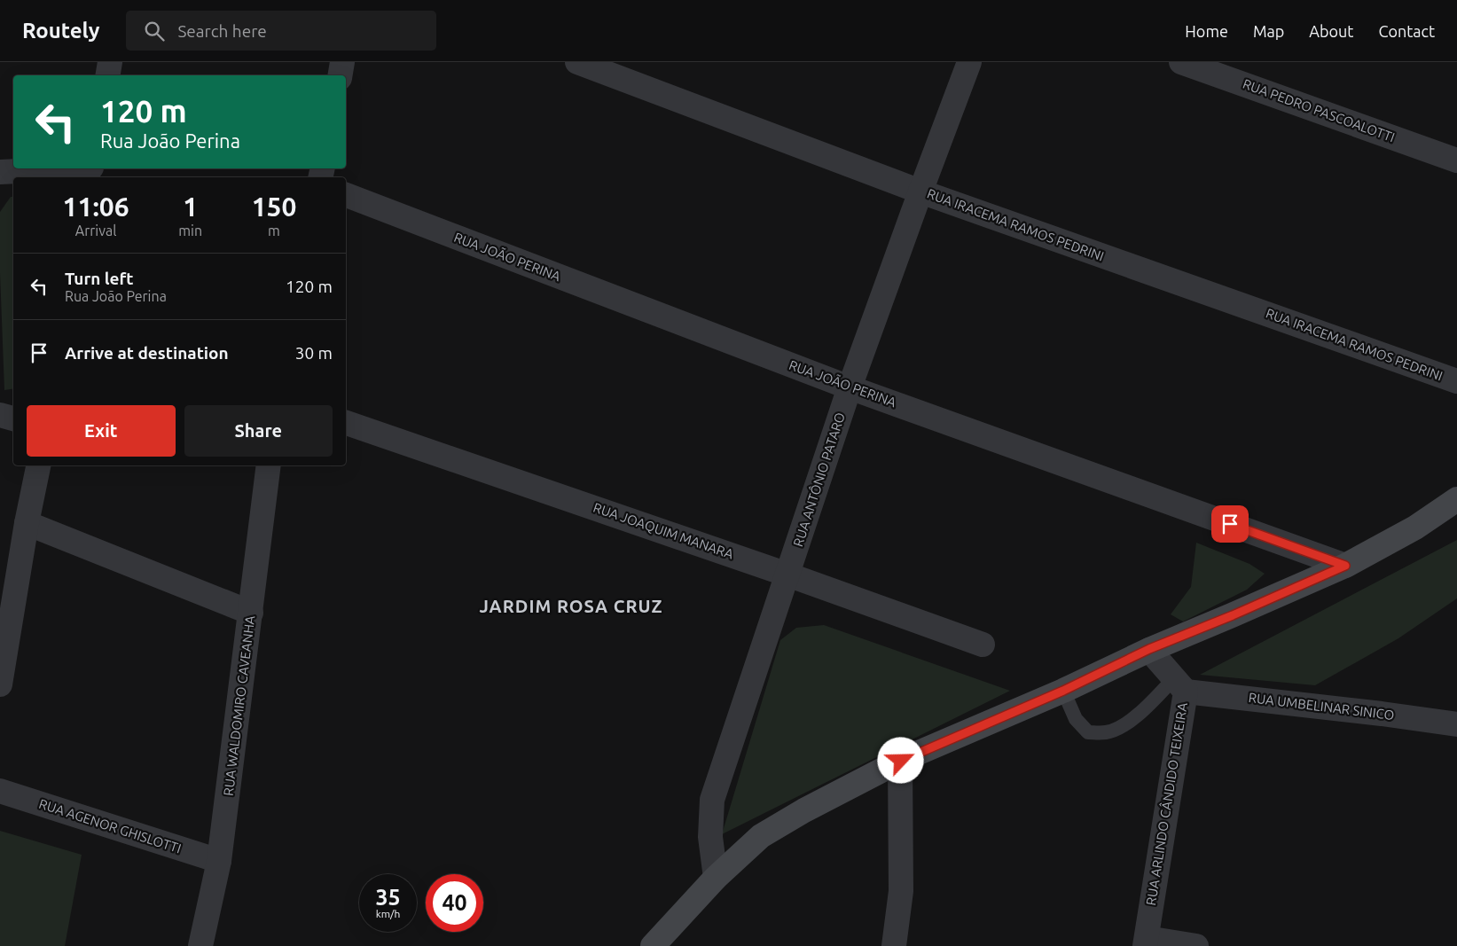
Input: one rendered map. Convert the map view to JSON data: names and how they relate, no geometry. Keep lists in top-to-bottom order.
{
  "streets": {
    "street": [
      "RUA PEDRO PASCOALOTTI",
      "RUA IRACEMA RAMOS PEDRINI",
      "RUA JOÃO PERINA",
      "RUA ANTÔNIO PATARO",
      "RUA JOAQUIM MANARA",
      "RUA WALDOMIRO CAVEANHA",
      "RUA UMBELINAR SINICO",
      "RUA ARLINDO CÂNDIDO TEIXEIRA",
      "RUA AGENOR GHISLOTTI"
    ]
  },
  "crossings": [
    ["RUA IRACEMA RAMOS PEDRINI", "RUA ANTÔNIO PATARO"],
    ["RUA JOÃO PERINA", "RUA ANTÔNIO PATARO"],
    ["RUA ANTÔNIO PATARO", "RUA JOAQUIM MANARA"],
    ["RUA WALDOMIRO CAVEANHA", "RUA AGENOR GHISLOTTI"],
    ["RUA UMBELINAR SINICO", "RUA ARLINDO CÂNDIDO TEIXEIRA"]
  ],
  "districts": ["JARDIM ROSA CRUZ"],
  "page": {
    "header": "Routely",
    "search": "Search here",
    "nav": [
      "Home",
      "Map",
      "About",
      "Contact"
    ],
    "turn": ["120 m", "Rua João Perina"],
    "eta": [
      "11:06",
      "Arrival",
      "1",
      "min",
      "150",
      "m"
    ],
    "list": [
      {
        "name": "Turn left",
        "note": "Rua João Perina",
        "value": "120 m"
      },
      {
        "name": "Arrive at destination",
        "value": "30 m"
      }
    ],
    "buttons": ["Exit", "Share"],
    "speed": "35 km/h",
    "limit": "40"
  }
}
